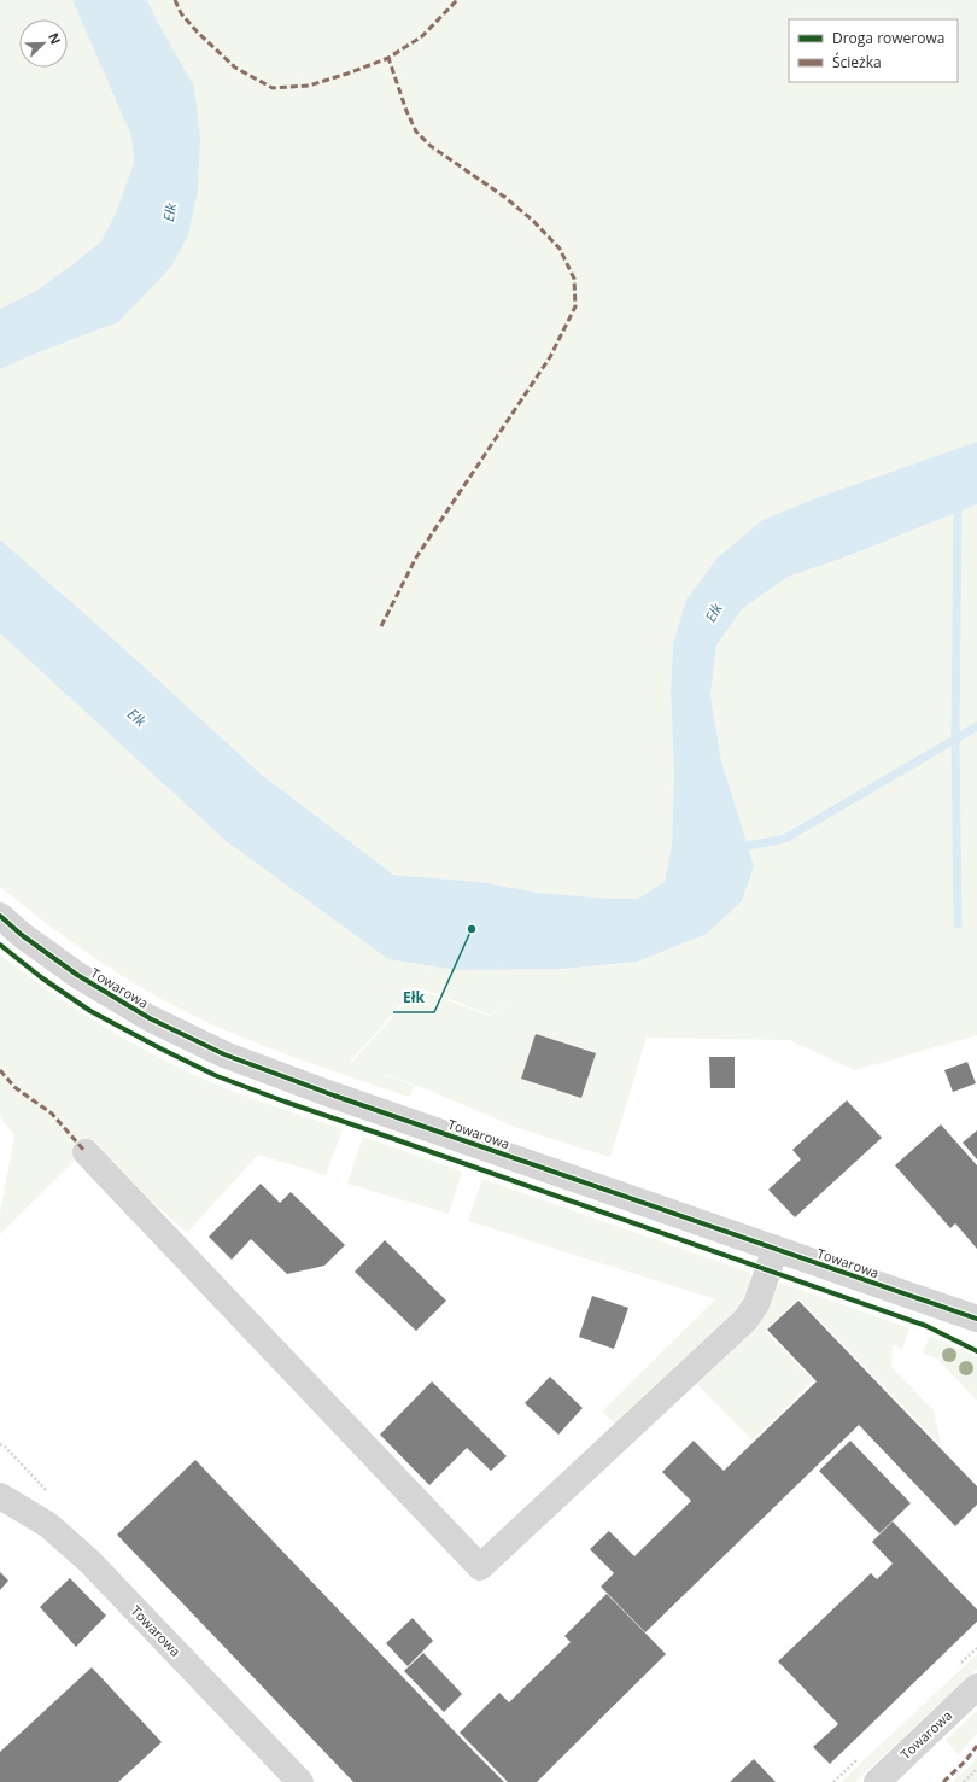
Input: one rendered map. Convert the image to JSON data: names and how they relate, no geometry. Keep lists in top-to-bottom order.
{
  "streets": {
    "street": ["Towarowa"]
  },
  "water": ["Ełk"],
  "places": ["Ełk"],
  "legend": ["Droga rowerowa", "Ścieżka"],
  "north": "top right"
}
